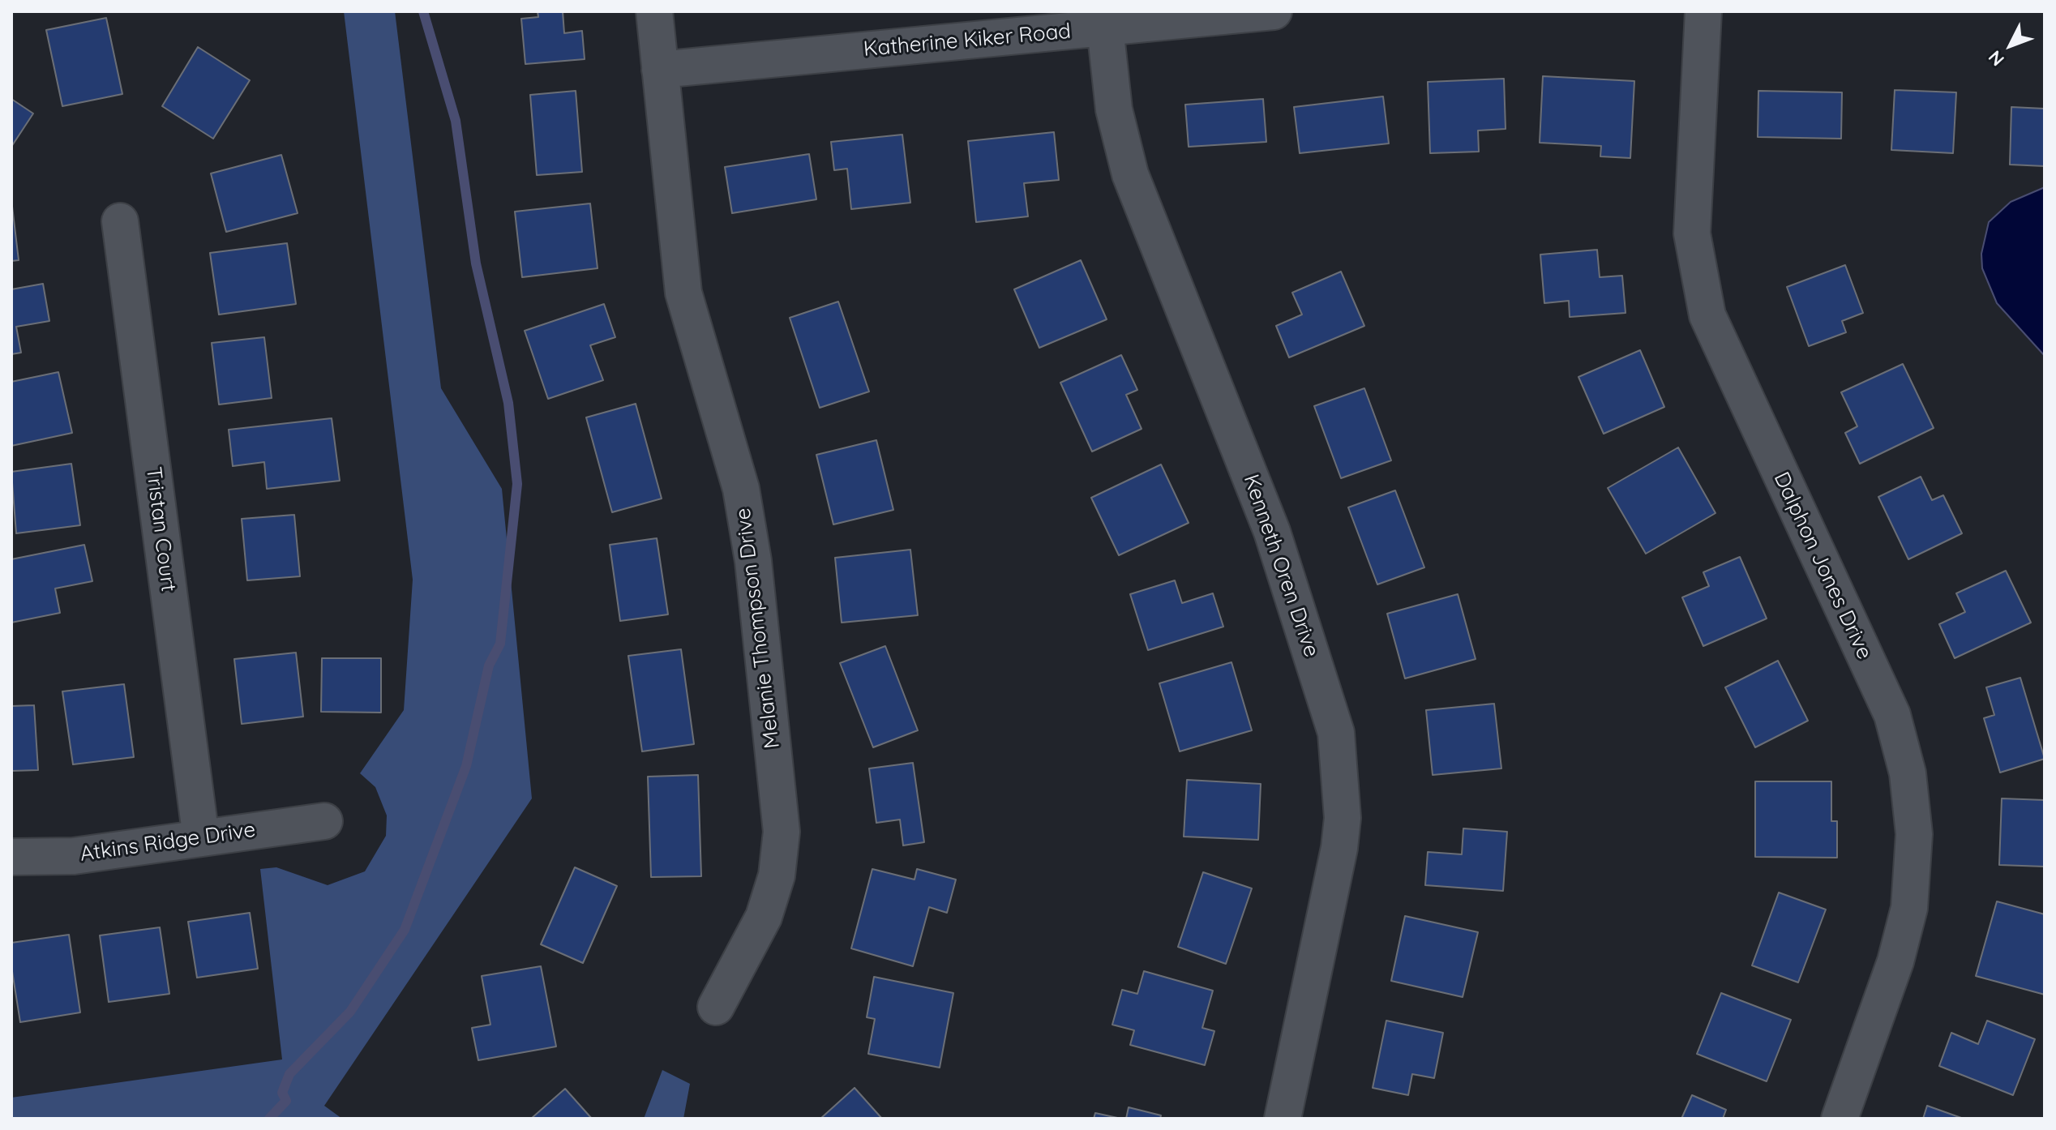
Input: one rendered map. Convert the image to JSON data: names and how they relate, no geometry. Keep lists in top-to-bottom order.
{
  "streets": {
    "street": [
      "Katherine Kiker Road",
      "Tristan Court",
      "Kenneth Oren Drive",
      "Dalphon Jones Drive",
      "Melanie Thompson Drive",
      "Atkins Ridge Drive"
    ]
  },
  "crossings": [
    ["Katherine Kiker Road", "Kenneth Oren Drive"],
    ["Katherine Kiker Road", "Melanie Thompson Drive"],
    ["Tristan Court", "Atkins Ridge Drive"]
  ],
  "north": "bottom left"
}
